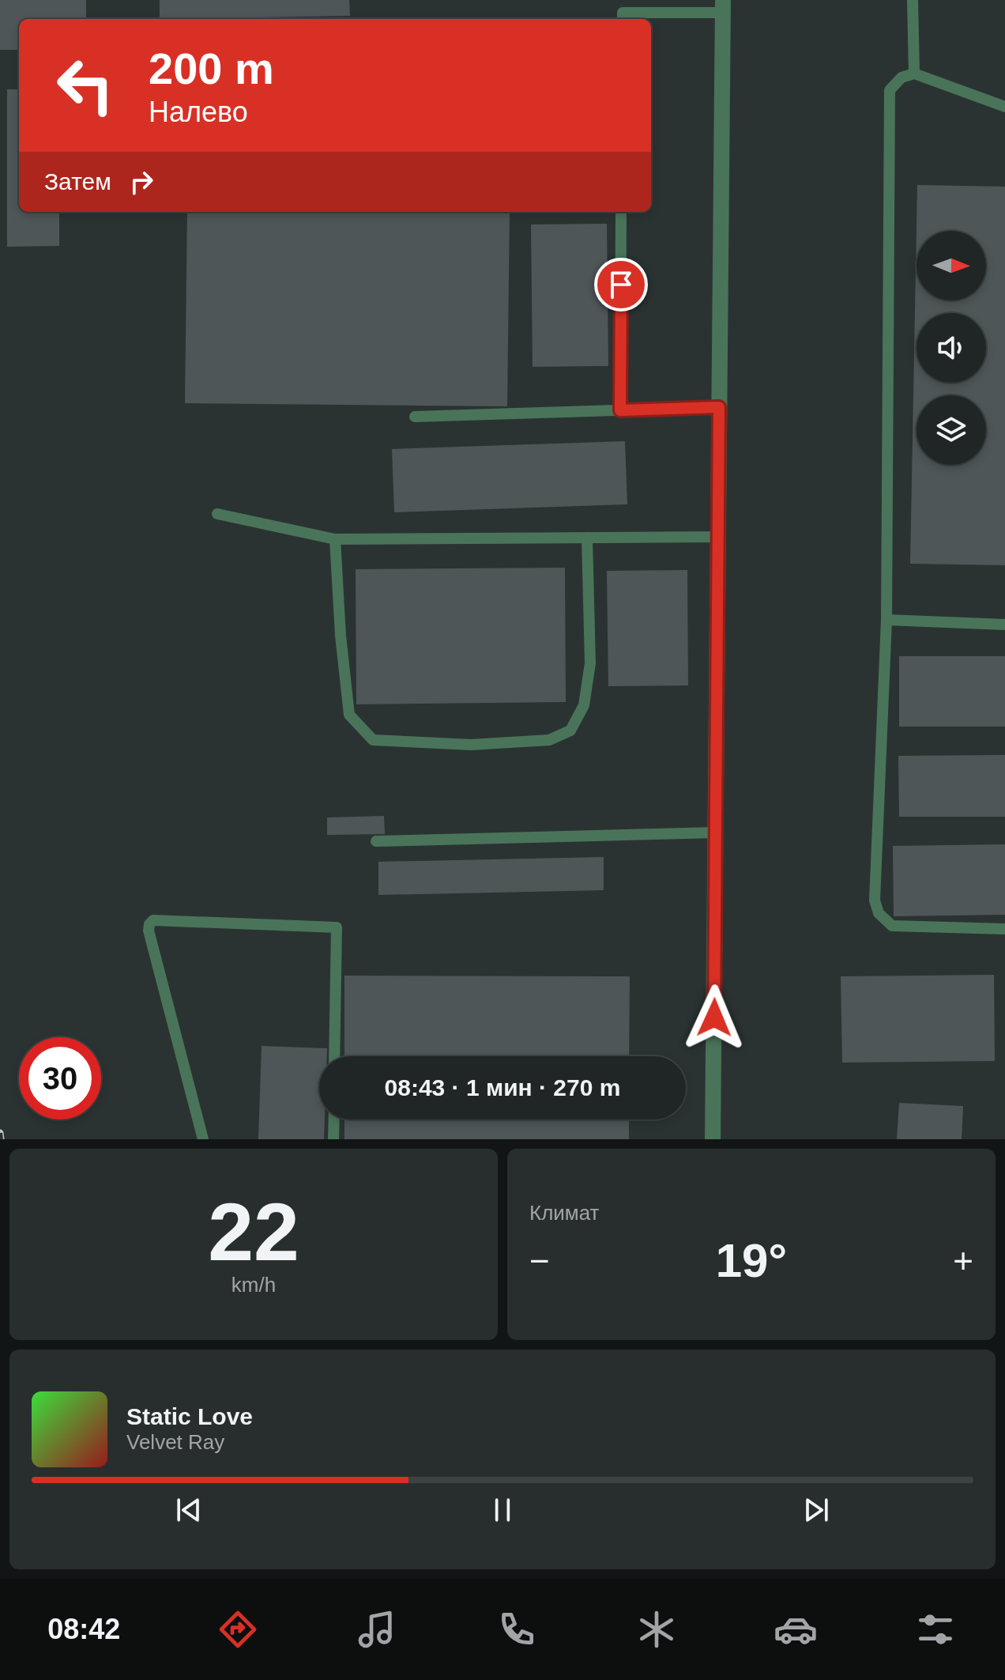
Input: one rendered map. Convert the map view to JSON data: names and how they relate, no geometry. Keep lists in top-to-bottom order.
{
  "north": "right",
  "page": {
    "turn": ["200 m", "Налево"],
    "then": "Затем",
    "limit": "30",
    "trip": "08:43 · 1 мин · 270 m",
    "tile": [
      ["22", "km/h"],
      "Климат"
    ],
    "heat": ["−", "19°", "+"],
    "song": ["Static Love", "Velvet Ray"],
    "tabs": "08:42"
  }
}
